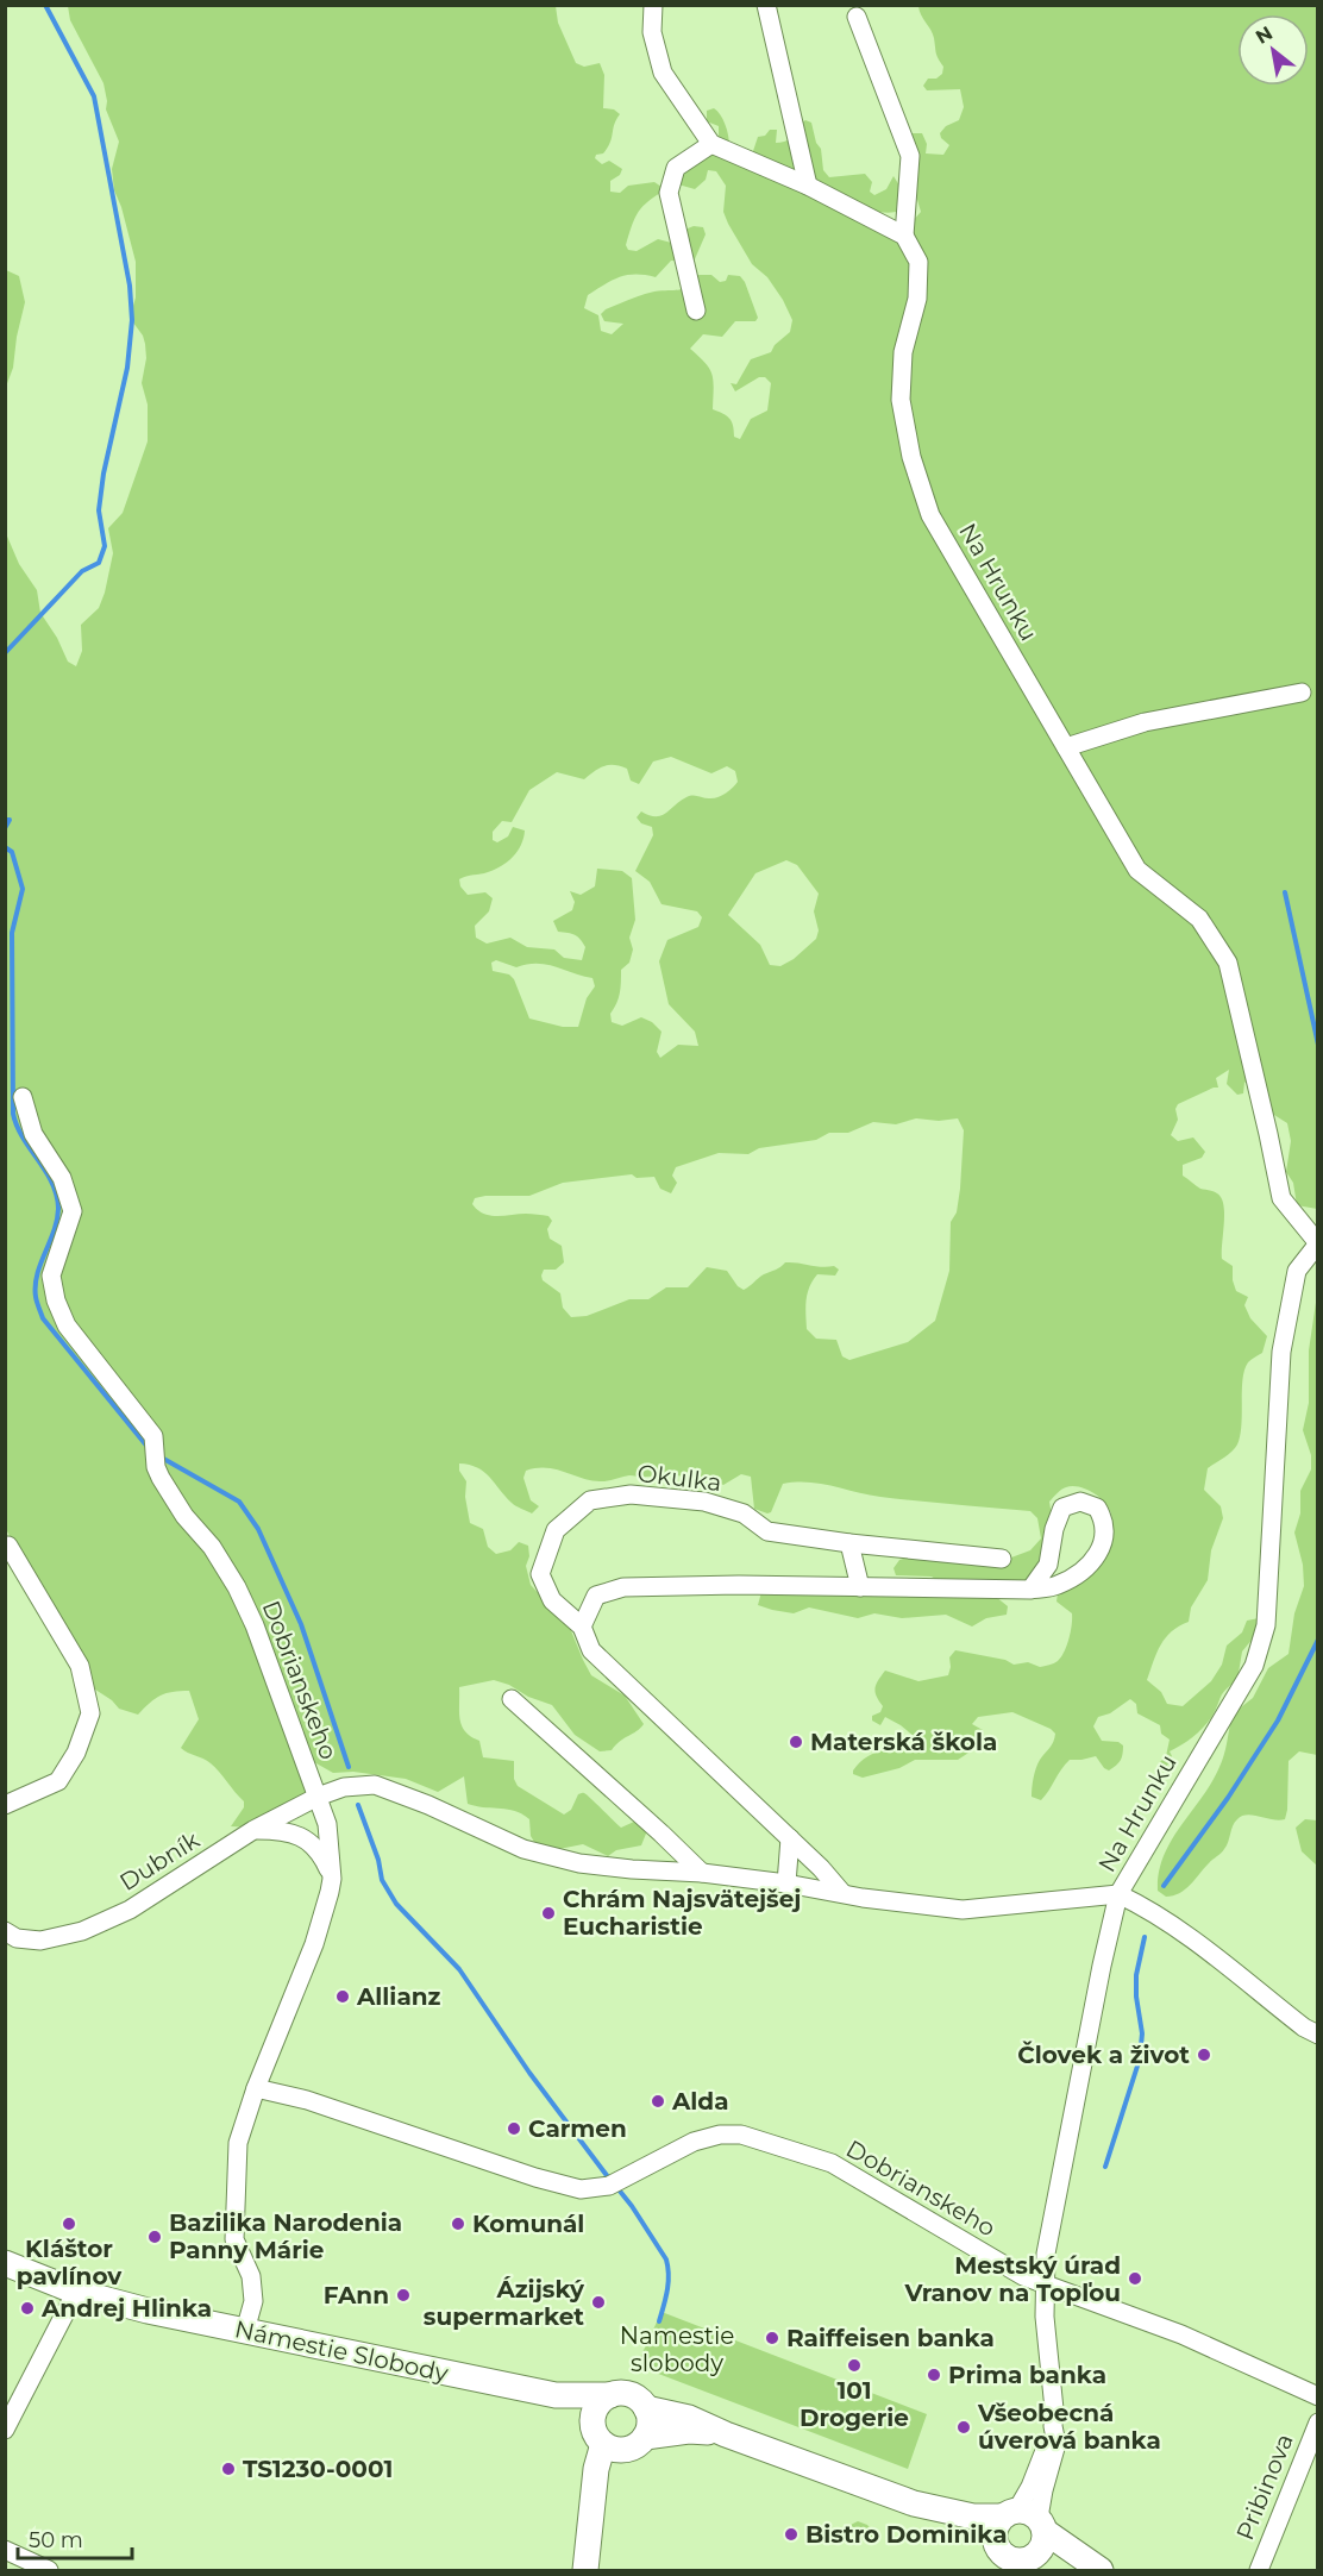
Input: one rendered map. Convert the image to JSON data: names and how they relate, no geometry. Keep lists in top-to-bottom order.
{
  "streets": {
    "street": [
      "Na Hrunku",
      "Okulka",
      "Dobrianskeho",
      "Dubník",
      "Námestie Slobody",
      "Pribinova"
    ]
  },
  "crossings": [
    ["Na Hrunku", "Dobrianskeho"],
    ["Dobrianskeho", "Dubník"],
    ["Dobrianskeho", "Námestie Slobody"]
  ],
  "parks": ["Namestie slobody"],
  "places": [
    "Materská škola",
    "Chrám Najsvätejšej Eucharistie",
    "Allianz",
    "Človek a život",
    "Alda",
    "Carmen",
    "Kláštor pavlínov",
    "Komunál",
    "Bazilika Narodenia Panny Márie",
    "Mestský úrad Vranov na Topľou",
    "FAnn",
    "Ázijský supermarket",
    "Andrej Hlinka",
    "Raiffeisen banka",
    "101 Drogerie",
    "Prima banka",
    "Všeobecná úverová banka",
    "TS1230-0001",
    "Bistro Dominika"
  ],
  "scale_bar": "50 m",
  "north": "top left"
}
